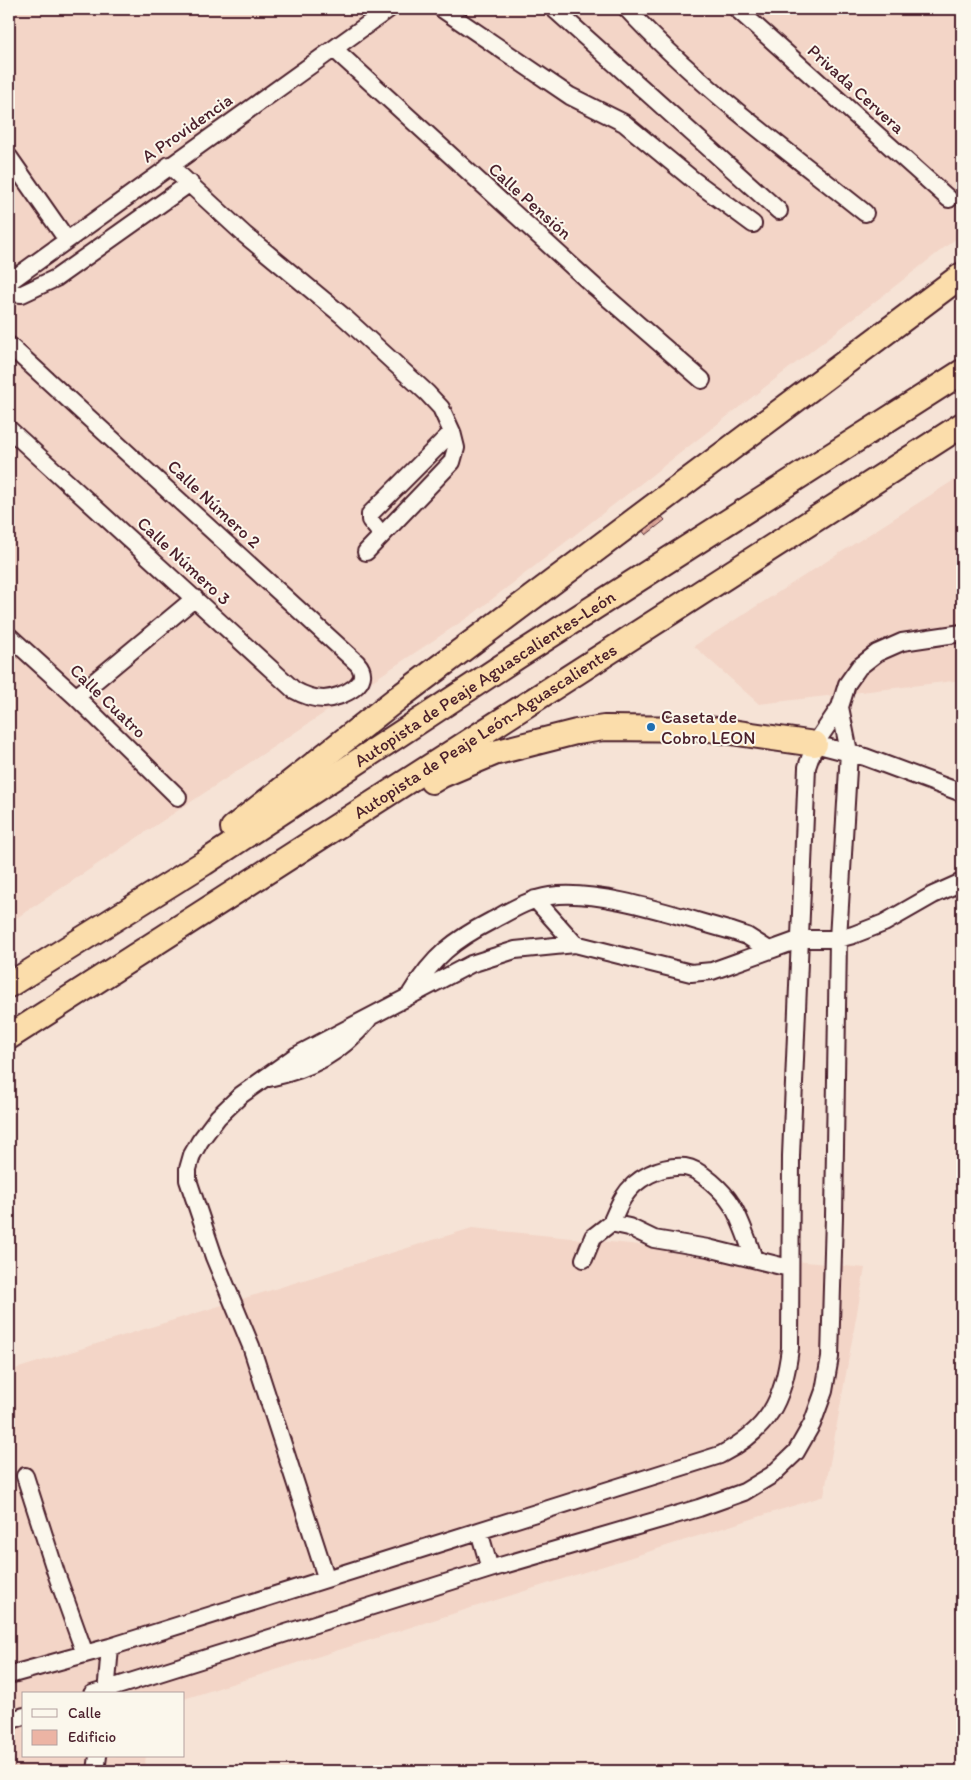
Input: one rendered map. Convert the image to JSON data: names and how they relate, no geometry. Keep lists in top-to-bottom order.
{
  "streets": {
    "highway": ["Autopista de Peaje Aguascalientes-León", "Autopista de Peaje León-Aguascalientes"],
    "street": [
      "Privada Cervera",
      "A Providencia",
      "Calle Pensión",
      "Calle Número 2",
      "Calle Número 3",
      "Calle Cuatro"
    ]
  },
  "crossings": [
    ["A Providencia", "Calle Pensión"],
    ["Calle Número 2", "Calle Número 3"]
  ],
  "places": ["Caseta de Cobro LEON"],
  "legend": ["Calle", "Edificio"]
}
